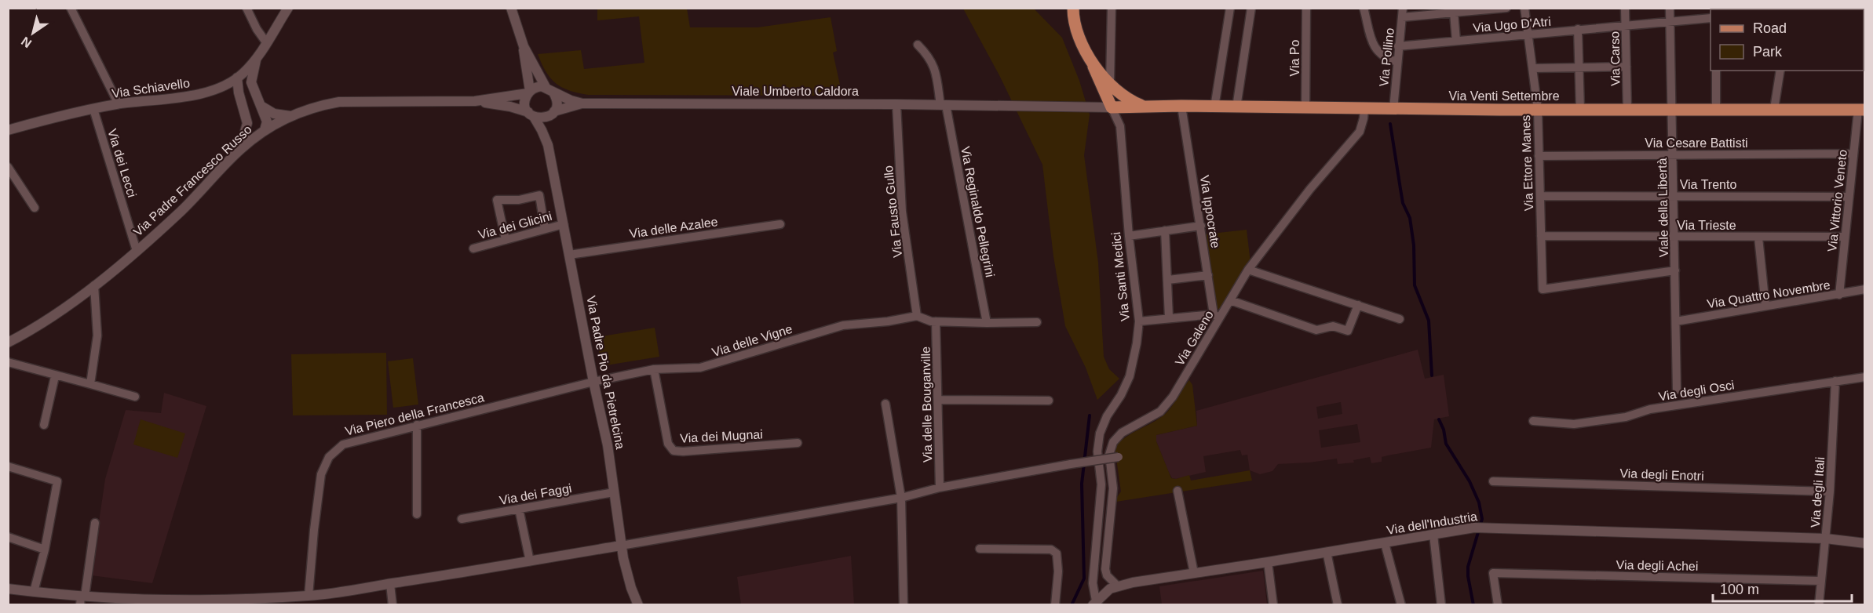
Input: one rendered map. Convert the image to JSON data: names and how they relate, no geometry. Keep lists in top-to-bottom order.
{
  "streets": {
    "main road": ["Via Venti Settembre"],
    "street": [
      "Via Ugo D'Atri",
      "Via Pollino",
      "Via Po",
      "Via Carso",
      "Via Schiavello",
      "Viale Umberto Caldora",
      "Via Cesare Battisti",
      "Via dei Lecci",
      "Via Ettore Manes",
      "Via Padre Francesco Russo",
      "Via Trento",
      "Via Vittorio Veneto",
      "Viale della Libertà",
      "Via Fausto Gullo",
      "Via Reginaldo Pellegrini",
      "Via Ippocrate",
      "Via dei Glicini",
      "Via Trieste",
      "Via delle Azalee",
      "Via Santi Medici",
      "Via Quattro Novembre",
      "Via Galeno",
      "Via delle Vigne",
      "Via Padre Pio da Pietrelcina",
      "Via degli Osci",
      "Via delle Bouganville",
      "Via Piero della Francesca",
      "Via dei Mugnai",
      "Via degli Enotri",
      "Via degli Itali",
      "Via dei Faggi",
      "Via dell'Industria",
      "Via degli Achei"
    ]
  },
  "crossings": [
    ["Via Ugo D'Atri", "Via Pollino"],
    ["Via Ugo D'Atri", "Via Carso"],
    ["Via Ugo D'Atri", "Via Ettore Manes"],
    ["Via Ugo D'Atri", "Viale della Libertà"],
    ["Via Pollino", "Via Venti Settembre"],
    ["Via Po", "Via Venti Settembre"],
    ["Via Carso", "Via Venti Settembre"],
    ["Via Schiavello", "Via dei Lecci"],
    ["Viale Umberto Caldora", "Via Venti Settembre"],
    ["Viale Umberto Caldora", "Via Padre Francesco Russo"],
    ["Viale Umberto Caldora", "Via Fausto Gullo"],
    ["Viale Umberto Caldora", "Via Reginaldo Pellegrini"],
    ["Viale Umberto Caldora", "Via Santi Medici"],
    ["Viale Umberto Caldora", "Via Padre Pio da Pietrelcina"],
    ["Via Venti Settembre", "Via Ettore Manes"],
    ["Via Venti Settembre", "Via Vittorio Veneto"],
    ["Via Venti Settembre", "Viale della Libertà"],
    ["Via Venti Settembre", "Via Ippocrate"],
    ["Via Venti Settembre", "Via Santi Medici"],
    ["Via Venti Settembre", "Via Galeno"],
    ["Via Cesare Battisti", "Via Ettore Manes"],
    ["Via Cesare Battisti", "Via Vittorio Veneto"],
    ["Via Cesare Battisti", "Viale della Libertà"],
    ["Via dei Lecci", "Via Padre Francesco Russo"],
    ["Via Ettore Manes", "Via Trento"],
    ["Via Ettore Manes", "Viale della Libertà"],
    ["Via Ettore Manes", "Via Trieste"],
    ["Via Padre Francesco Russo", "Via Padre Pio da Pietrelcina"],
    ["Via Trento", "Via Vittorio Veneto"],
    ["Via Trento", "Viale della Libertà"],
    ["Via Vittorio Veneto", "Via Trieste"],
    ["Via Vittorio Veneto", "Via Quattro Novembre"],
    ["Viale della Libertà", "Via Trieste"],
    ["Viale della Libertà", "Via Quattro Novembre"],
    ["Via Fausto Gullo", "Via delle Vigne"],
    ["Via Ippocrate", "Via Galeno"],
    ["Via dei Glicini", "Via Padre Pio da Pietrelcina"],
    ["Via delle Azalee", "Via Padre Pio da Pietrelcina"],
    ["Via Santi Medici", "Via dell'Industria"],
    ["Via Galeno", "Via dell'Industria"],
    ["Via delle Vigne", "Via Padre Pio da Pietrelcina"],
    ["Via delle Vigne", "Via Piero della Francesca"],
    ["Via delle Vigne", "Via dei Mugnai"],
    ["Via Padre Pio da Pietrelcina", "Via Piero della Francesca"],
    ["Via Padre Pio da Pietrelcina", "Via dei Faggi"],
    ["Via degli Osci", "Via degli Itali"],
    ["Via degli Enotri", "Via degli Itali"],
    ["Via degli Itali", "Via dell'Industria"],
    ["Via degli Itali", "Via degli Achei"]
  ],
  "legend": ["Road", "Park"],
  "scale_bar": "100 m",
  "north": "bottom left"
}
